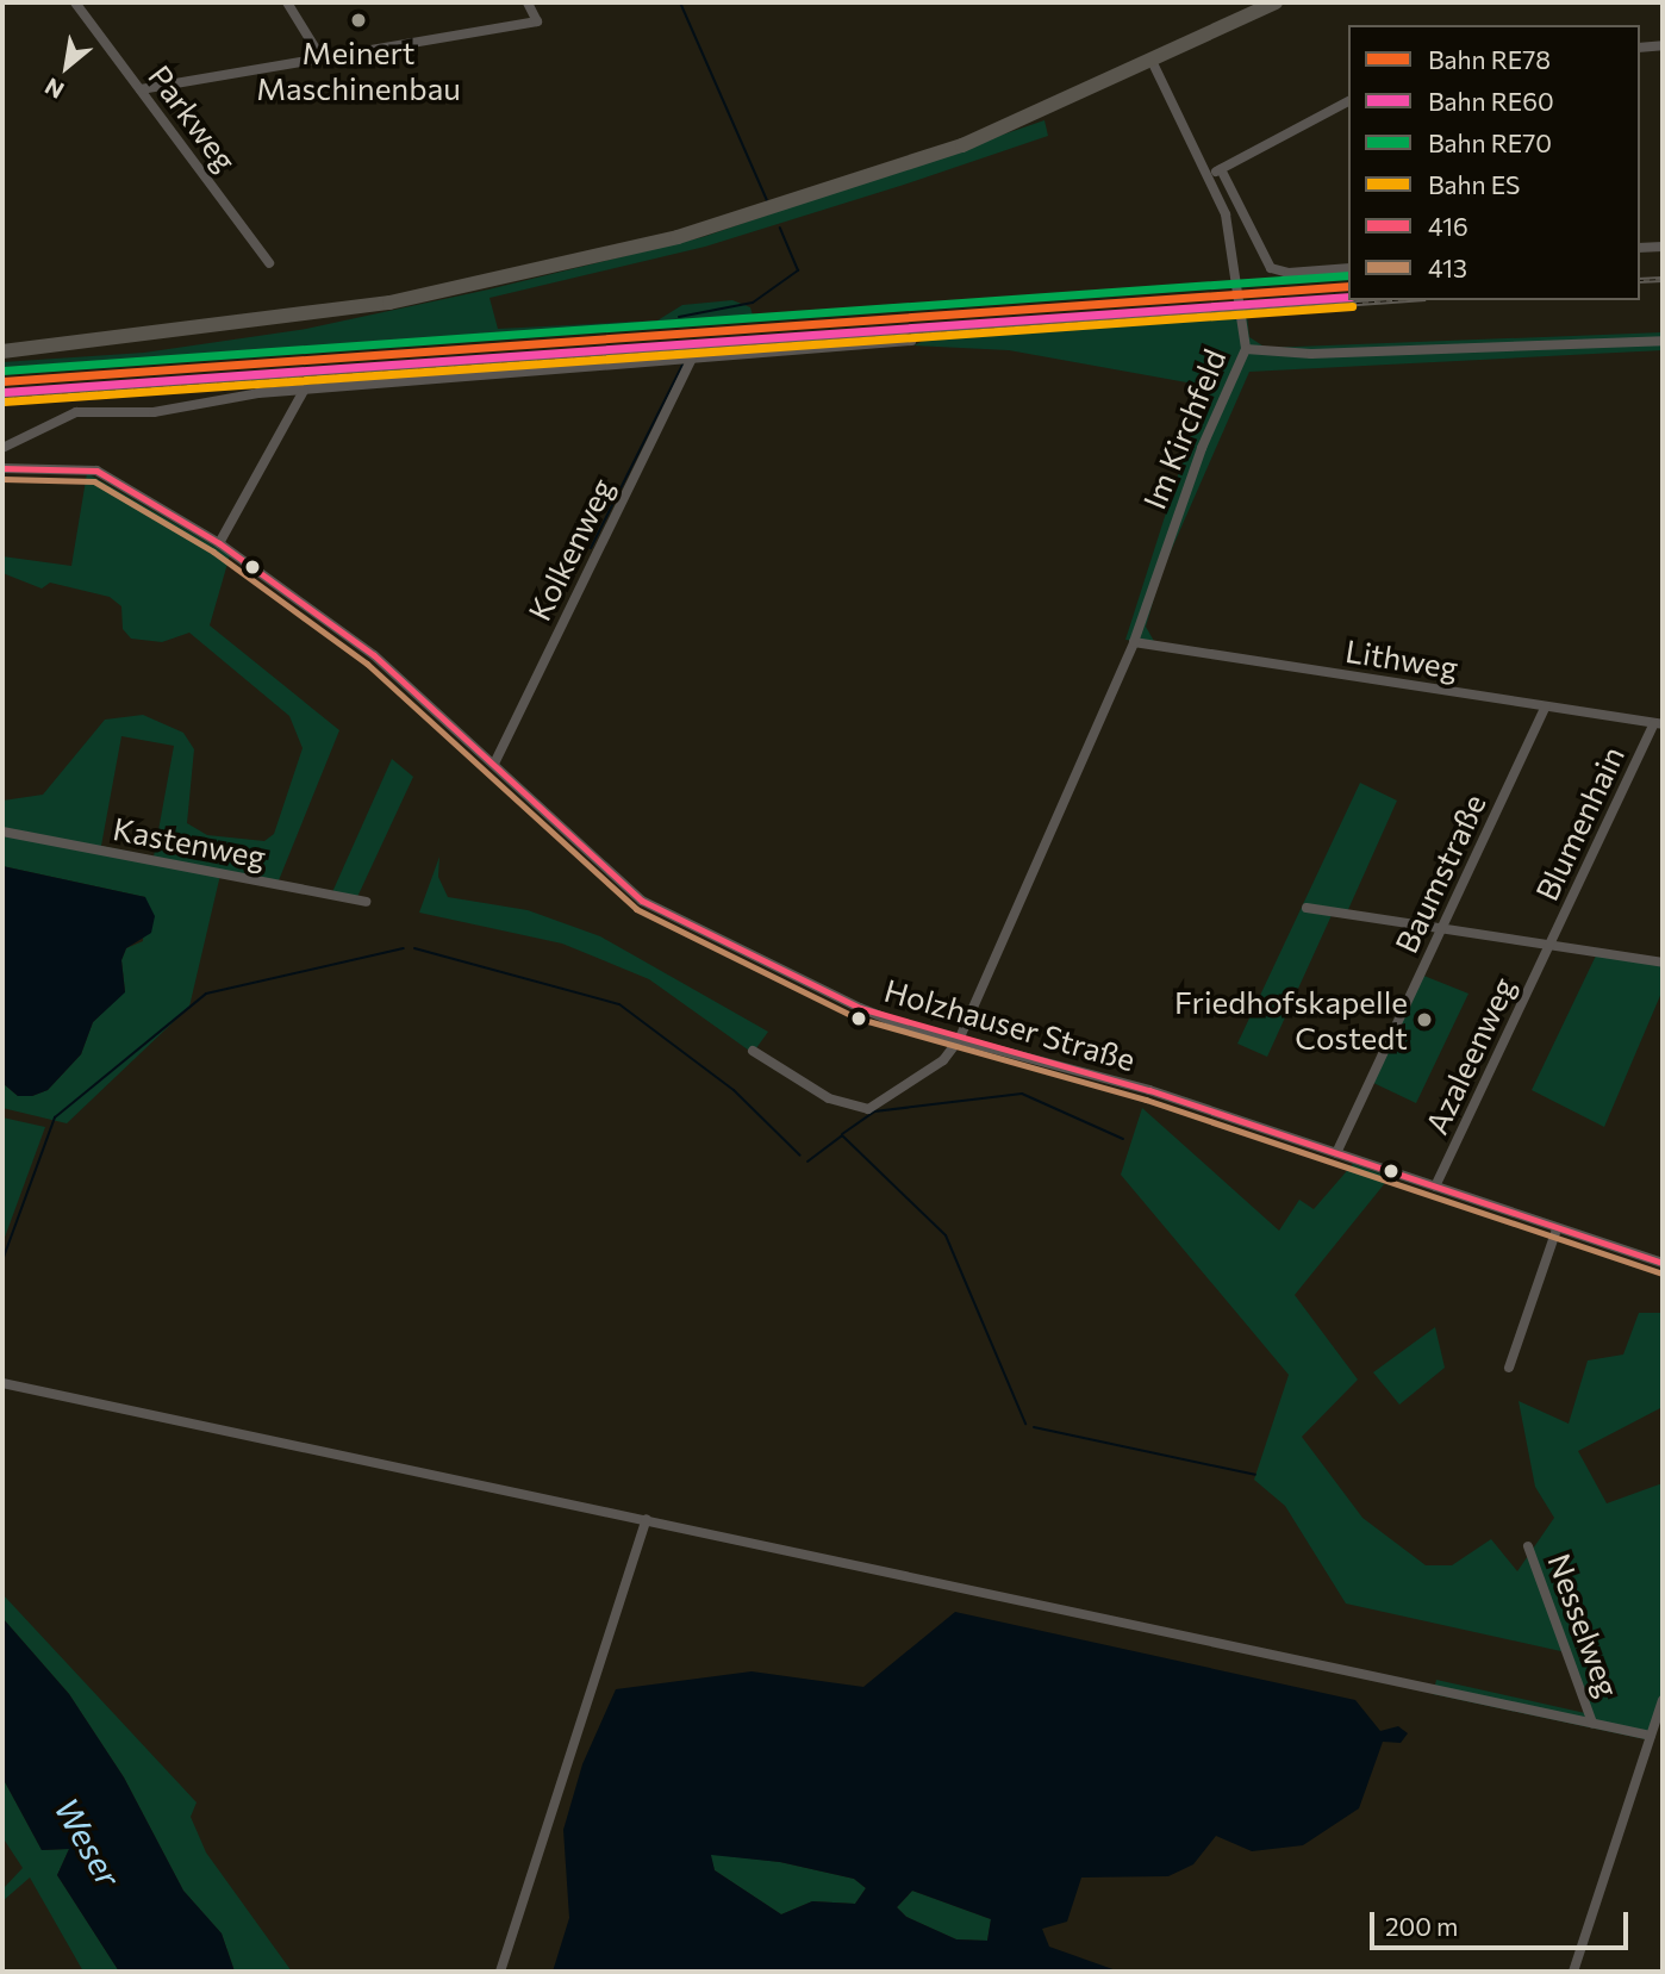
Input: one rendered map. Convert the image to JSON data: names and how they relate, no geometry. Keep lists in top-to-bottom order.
{
  "streets": {
    "street": [
      "Parkweg",
      "Im Kirchfeld",
      "Kolkenweg",
      "Lithweg",
      "Blumenhain",
      "Kastenweg",
      "Baumstraße",
      "Holzhauser Straße",
      "Azaleenweg",
      "Nesselweg"
    ]
  },
  "crossings": [
    ["Im Kirchfeld", "Lithweg"],
    ["Im Kirchfeld", "Holzhauser Straße"],
    ["Kolkenweg", "Holzhauser Straße"],
    ["Lithweg", "Blumenhain"],
    ["Lithweg", "Baumstraße"],
    ["Blumenhain", "Azaleenweg"],
    ["Baumstraße", "Holzhauser Straße"],
    ["Holzhauser Straße", "Azaleenweg"]
  ],
  "water": ["Weser"],
  "places": ["Meinert Maschinenbau", "Friedhofskapelle Costedt"],
  "lines": [
    "rail line RE70",
    "rail line RE78",
    "rail line RE60",
    "rail line ES",
    "transit line 416",
    "transit line 413"
  ],
  "legend": [
    "Bahn RE78",
    "Bahn RE60",
    "Bahn RE70",
    "Bahn ES",
    "416",
    "413"
  ],
  "scale_bar": "200 m",
  "north": "bottom left"
}
